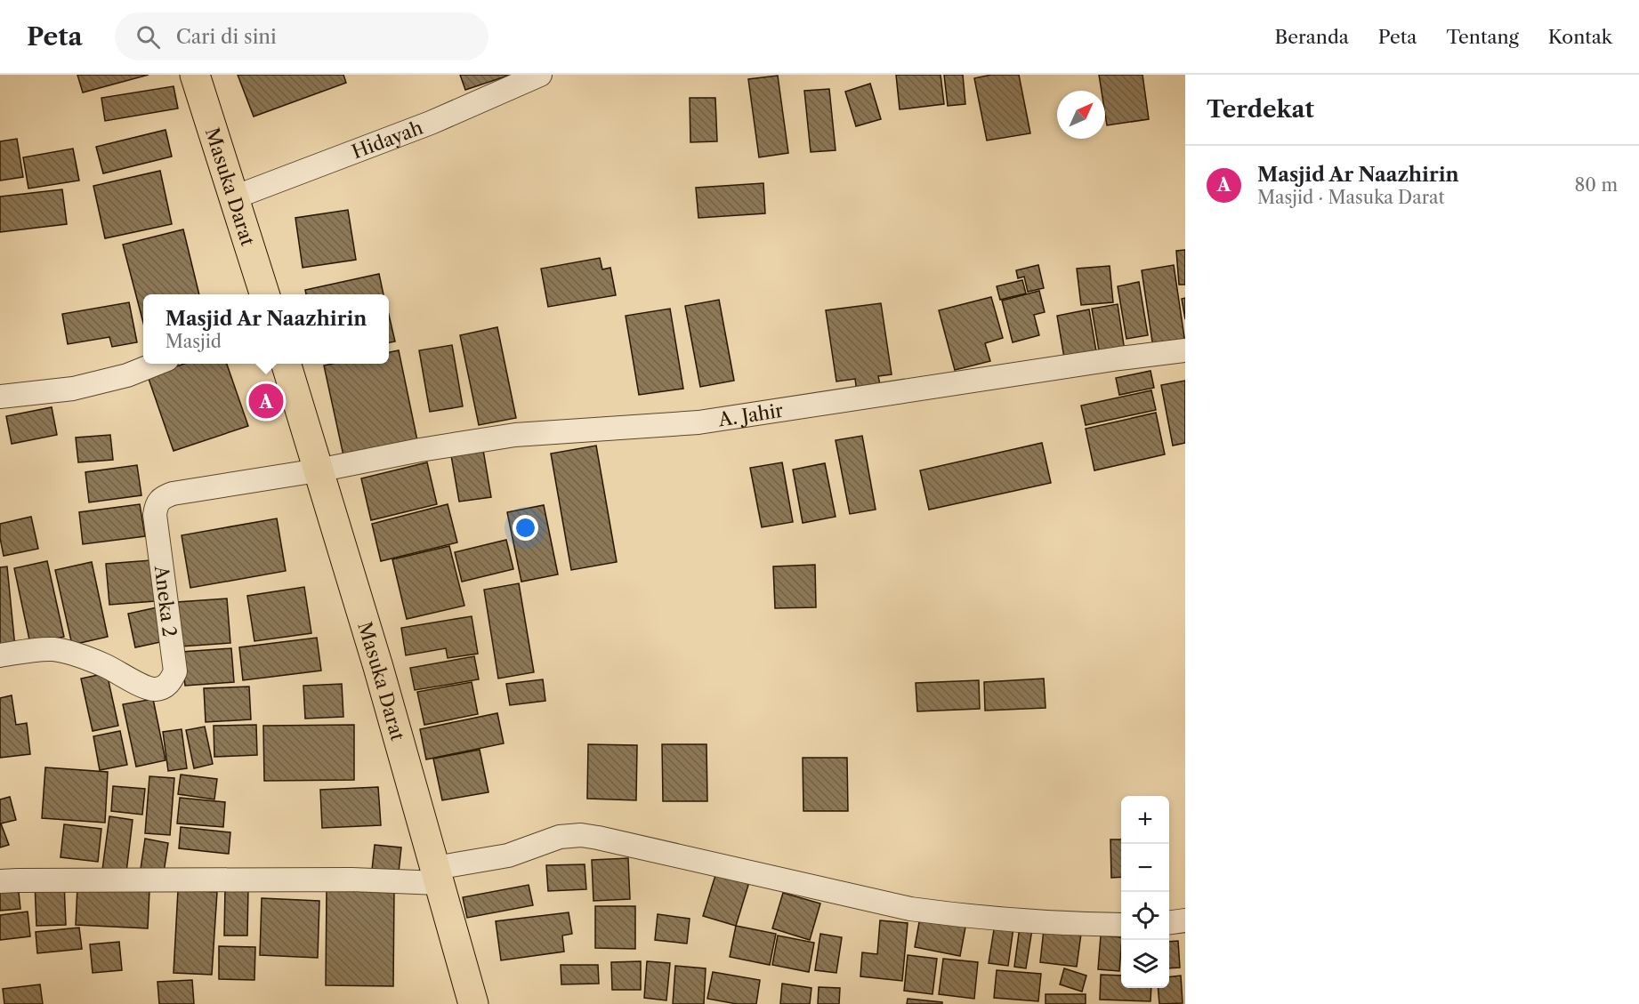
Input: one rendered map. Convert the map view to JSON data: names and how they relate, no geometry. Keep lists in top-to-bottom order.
{
  "streets": {
    "main road": ["Masuka Darat"],
    "street": ["Hidayah", "A. Jahir", "Aneka 2"]
  },
  "crossings": [
    ["Hidayah", "Masuka Darat"],
    ["Masuka Darat", "A. Jahir"],
    ["Masuka Darat", "Aneka 2"],
    ["A. Jahir", "Aneka 2"]
  ],
  "north": "top right",
  "page": {
    "header": "Peta",
    "search": "Cari di sini",
    "nav": [
      "Beranda",
      "Peta",
      "Tentang",
      "Kontak"
    ],
    "heading": "Terdekat",
    "list": [
      {
        "mark": "A",
        "name": "Masjid Ar Naazhirin",
        "note": "Masjid · Masuka Darat",
        "value": "80 m"
      }
    ],
    "popup": ["Masjid Ar Naazhirin", "Masjid"],
    "pins": "A",
    "map_buttons": ["+", "−"]
  }
}
